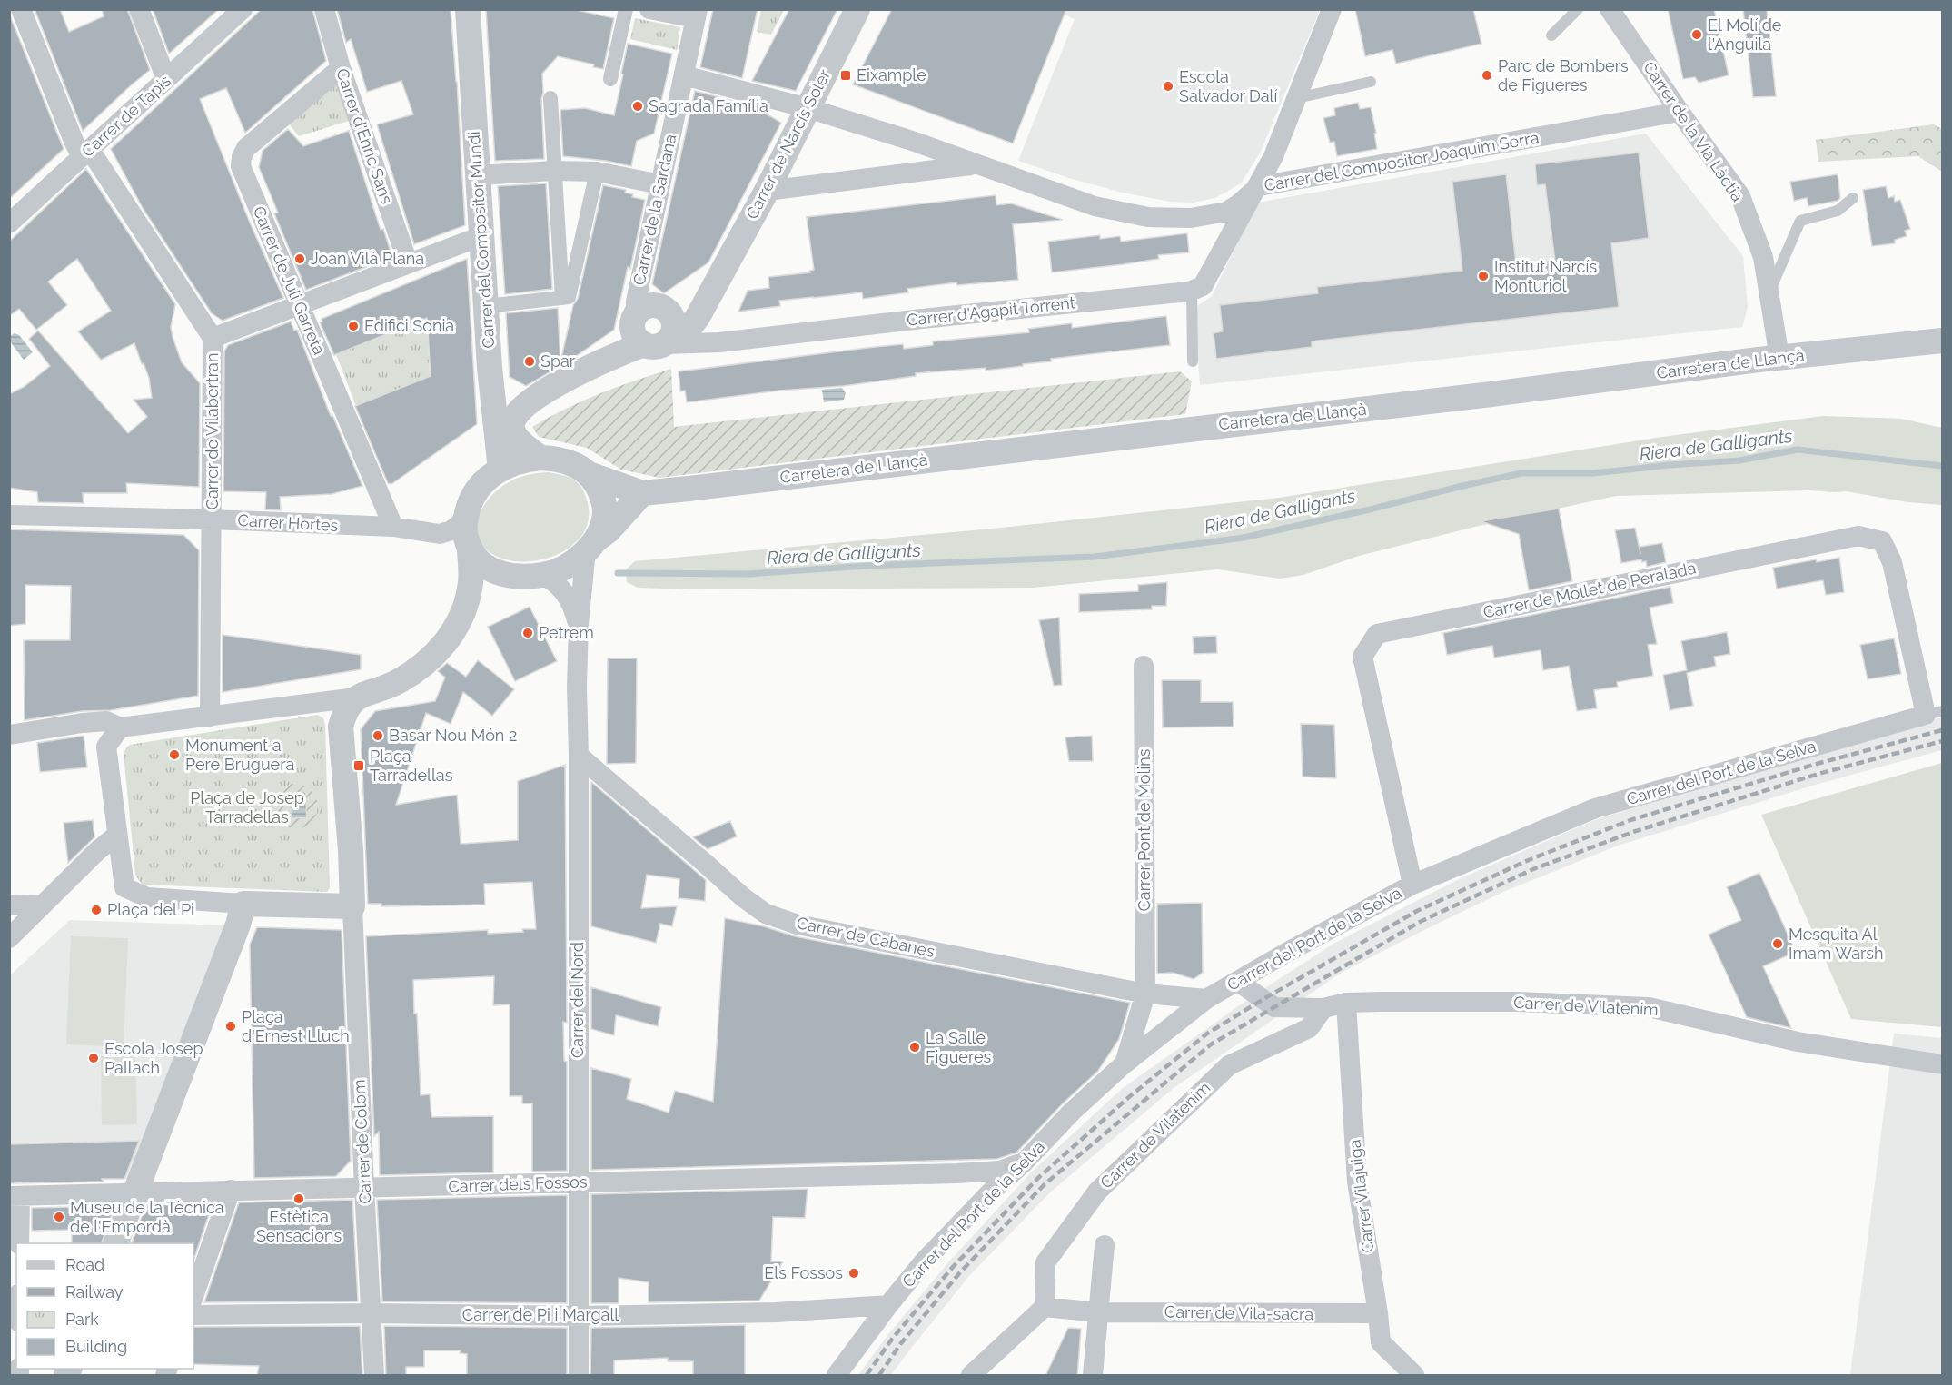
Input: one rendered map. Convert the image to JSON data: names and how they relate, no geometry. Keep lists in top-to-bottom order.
{
  "streets": {
    "street": [
      "Carrer de Tapis",
      "Carrer de la Via Làctia",
      "Carrer d'Enric Sans",
      "Carrer de Narcís Soler",
      "Carrer del Compositor Joaquim Serra",
      "Carrer de la Sardana",
      "Carrer del Compositor Mundi",
      "Carrer de Juli Garreta",
      "Carrer d'Agapit Torrent",
      "Carretera de Llançà",
      "Carrer de Vilabertran",
      "Carrer Hortes",
      "Carrer de Mollet de Peralada",
      "Carrer del Port de la Selva",
      "Carrer Pont de Molins",
      "Carrer de Cabanes",
      "Carrer del Nord",
      "Carrer de Vilatenim",
      "Carrer de Colom",
      "Carrer dels Fossos",
      "Carrer Vilajuiga",
      "Carrer de Vila-sacra",
      "Carrer de Pi i Margall"
    ]
  },
  "crossings": [
    ["Carrer de Tapis", "Carrer de Vilabertran"],
    ["Carrer de la Via Làctia", "Carrer del Compositor Joaquim Serra"],
    ["Carrer de la Via Làctia", "Carretera de Llançà"],
    ["Carrer d'Enric Sans", "Carrer de Juli Garreta"],
    ["Carrer de Narcís Soler", "Carrer del Compositor Joaquim Serra"],
    ["Carrer de Narcís Soler", "Carrer de la Sardana"],
    ["Carrer de Narcís Soler", "Carrer del Compositor Mundi"],
    ["Carrer de Narcís Soler", "Carrer d'Agapit Torrent"],
    ["Carrer de Narcís Soler", "Carretera de Llançà"],
    ["Carrer de Narcís Soler", "Carrer Hortes"],
    ["Carrer de Narcís Soler", "Carrer del Nord"],
    ["Carrer del Compositor Joaquim Serra", "Carrer de la Sardana"],
    ["Carrer de la Sardana", "Carrer d'Agapit Torrent"],
    ["Carrer del Compositor Mundi", "Carretera de Llançà"],
    ["Carrer del Compositor Mundi", "Carrer Hortes"],
    ["Carrer del Compositor Mundi", "Carrer del Nord"],
    ["Carrer de Juli Garreta", "Carrer Hortes"],
    ["Carretera de Llançà", "Carrer Hortes"],
    ["Carretera de Llançà", "Carrer del Nord"],
    ["Carrer de Vilabertran", "Carrer Hortes"],
    ["Carrer Hortes", "Carrer del Nord"],
    ["Carrer de Mollet de Peralada", "Carrer del Port de la Selva"],
    ["Carrer del Port de la Selva", "Carrer Pont de Molins"],
    ["Carrer del Port de la Selva", "Carrer de Cabanes"],
    ["Carrer del Port de la Selva", "Carrer de Vilatenim"],
    ["Carrer del Port de la Selva", "Carrer dels Fossos"],
    ["Carrer del Port de la Selva", "Carrer de Pi i Margall"],
    ["Carrer Pont de Molins", "Carrer de Cabanes"],
    ["Carrer de Cabanes", "Carrer del Nord"],
    ["Carrer del Nord", "Carrer dels Fossos"],
    ["Carrer del Nord", "Carrer de Pi i Margall"],
    ["Carrer de Vilatenim", "Carrer Vilajuiga"],
    ["Carrer de Vilatenim", "Carrer de Vila-sacra"],
    ["Carrer de Colom", "Carrer dels Fossos"],
    ["Carrer de Colom", "Carrer de Pi i Margall"],
    ["Carrer Vilajuiga", "Carrer de Vila-sacra"]
  ],
  "water": ["Riera de Galligants"],
  "parks": ["Plaça de Josep Tarradellas"],
  "places": {
    "other": [
      "El Molí de l'Anguila",
      "Parc de Bombers de Figueres",
      "Escola Salvador Dalí",
      "Sagrada Família",
      "Joan Vilà Plana",
      "Institut Narcís Monturiol",
      "Edifici Sonia",
      "Spar",
      "Petrem",
      "Basar Nou Món 2",
      "Monument a Pere Bruguera",
      "Plaça del Pi",
      "Mesquita Al Imam Warsh",
      "Plaça d'Ernest Lluch",
      "La Salle Figueres",
      "Escola Josep Pallach",
      "Estètica Sensacions",
      "Museu de la Tècnica de l'Empordà",
      "Els Fossos"
    ],
    "transit": ["Eixample", "Plaça Tarradellas"]
  },
  "legend": [
    "Road",
    "Railway",
    "Park",
    "Building"
  ]
}
